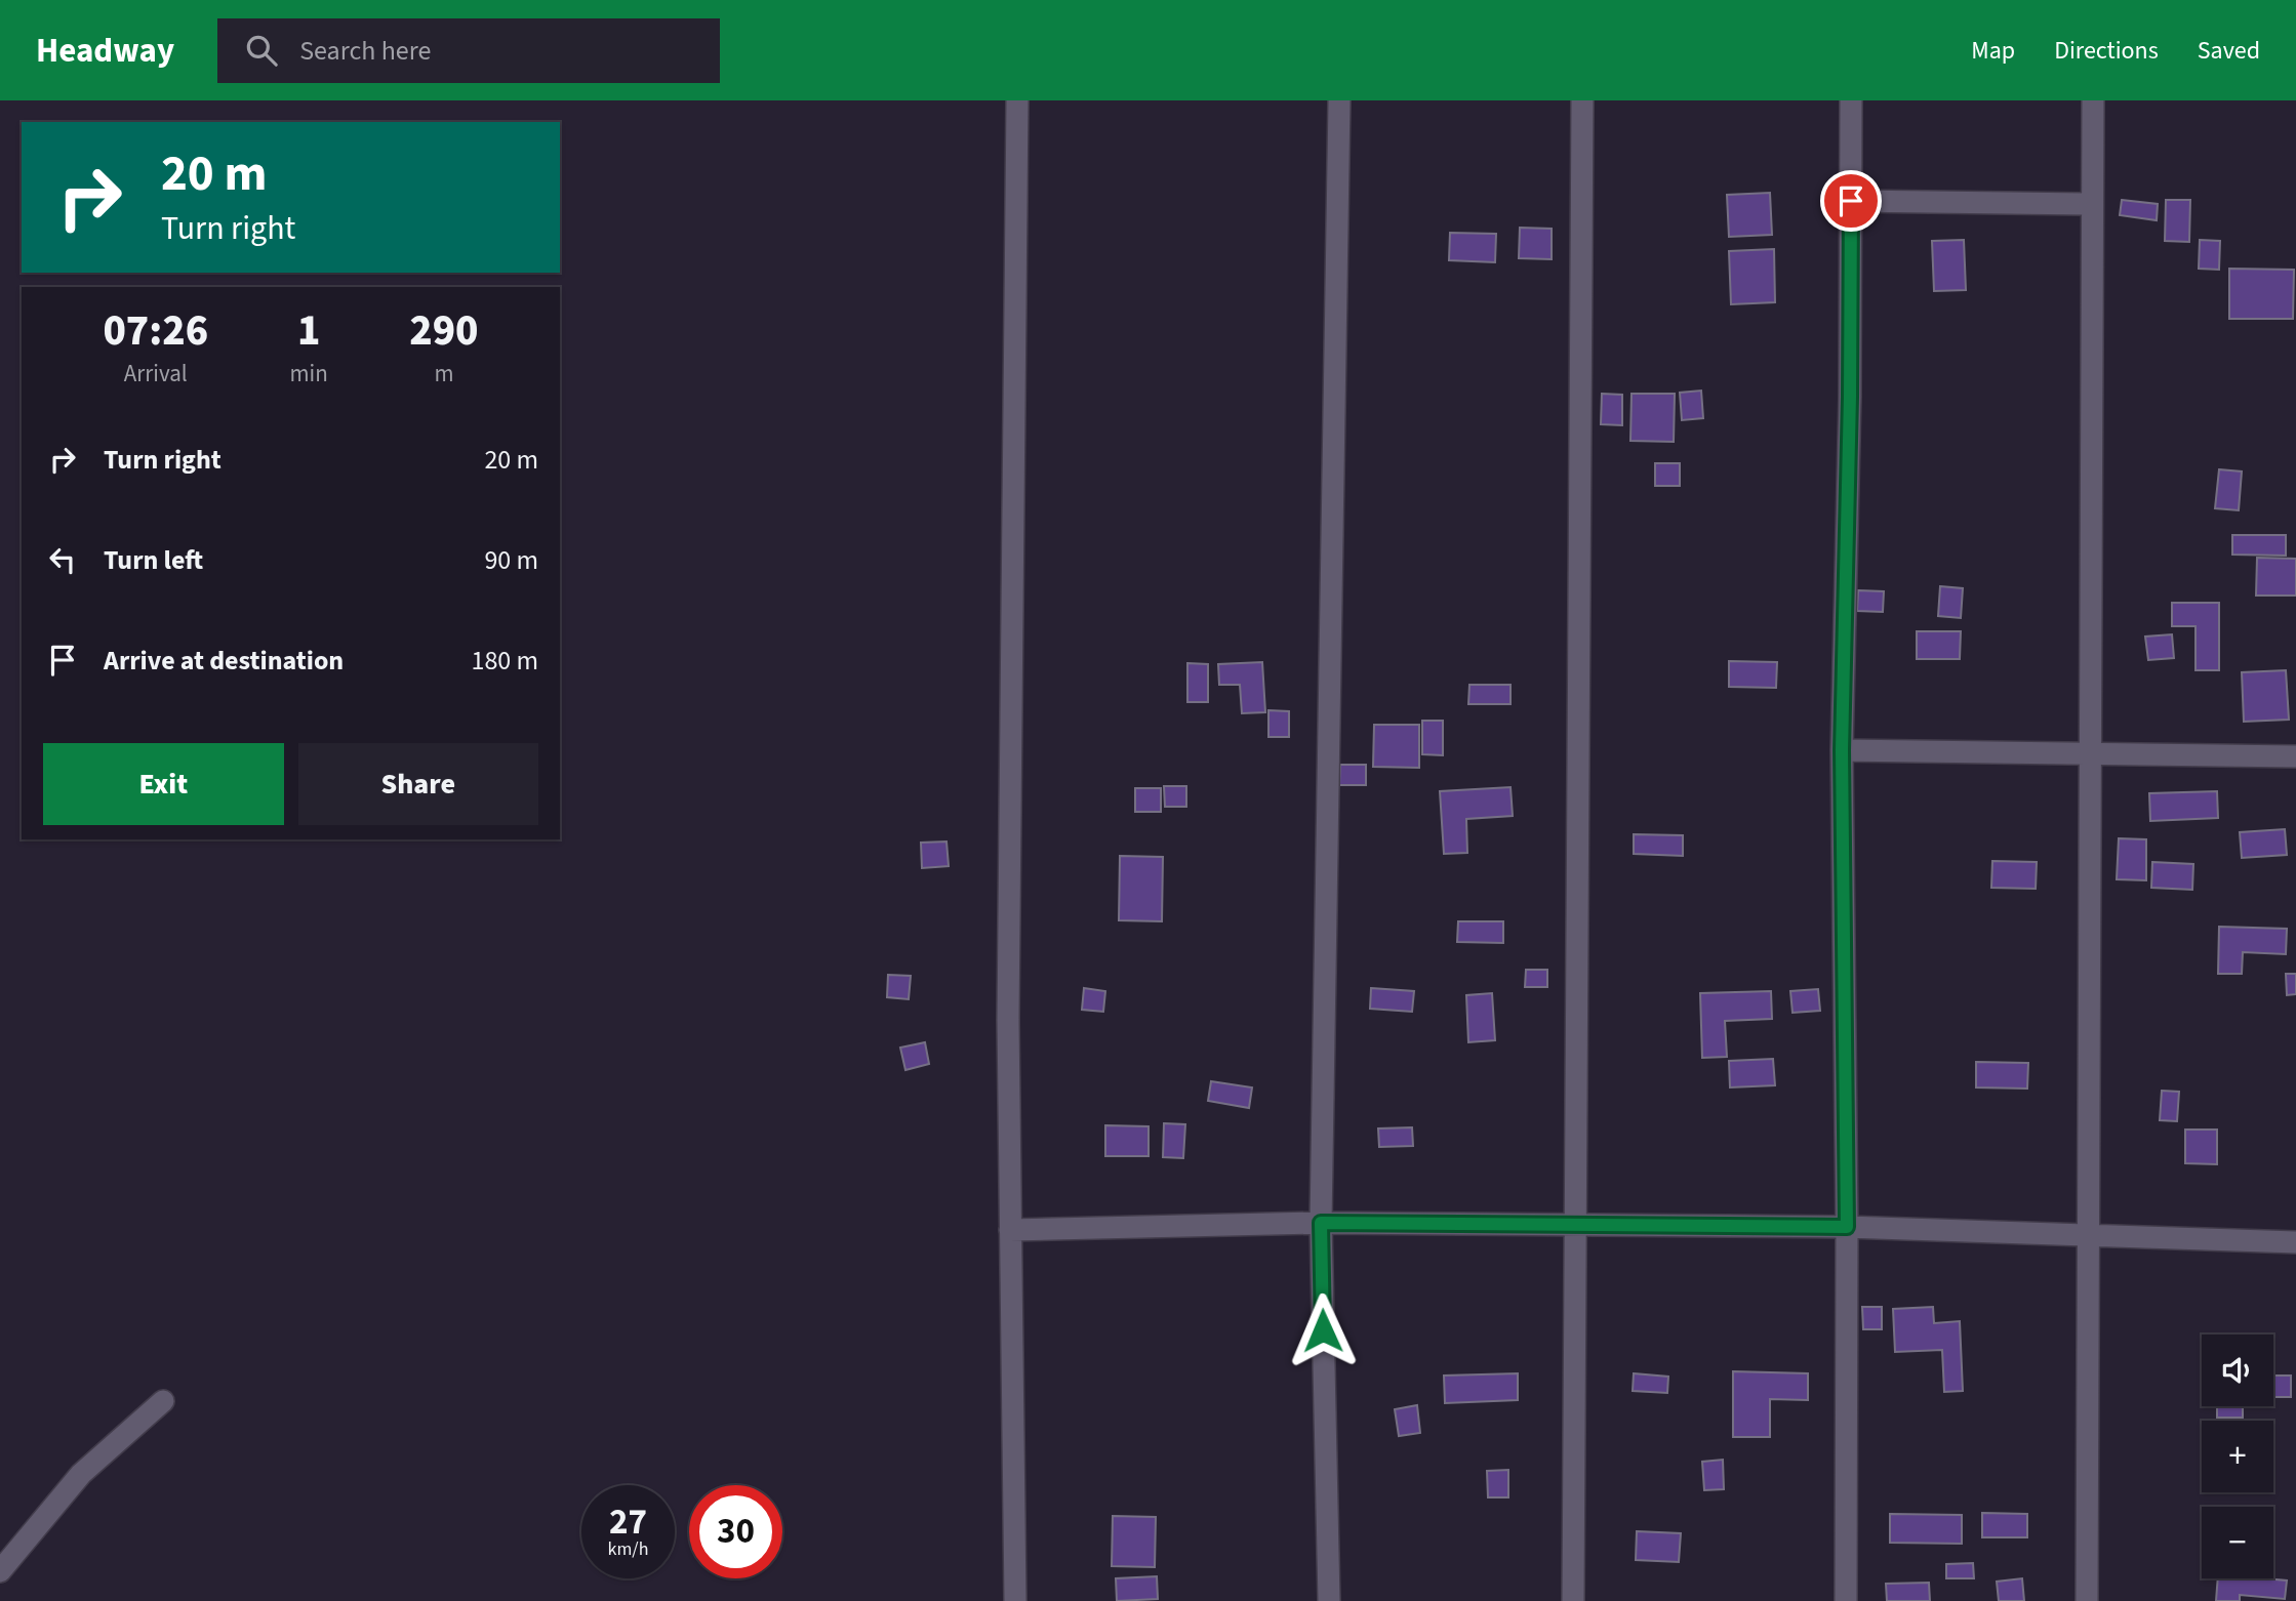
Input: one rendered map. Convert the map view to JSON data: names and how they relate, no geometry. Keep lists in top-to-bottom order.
{
  "page": {
    "header": "Headway",
    "search": "Search here",
    "nav": ["Map", "Directions", "Saved"],
    "turn": ["20 m", "Turn right"],
    "eta": [
      "07:26",
      "Arrival",
      "1",
      "min",
      "290",
      "m"
    ],
    "list": [
      {
        "name": "Turn right",
        "value": "20 m"
      },
      {
        "name": "Turn left",
        "value": "90 m"
      },
      {
        "name": "Arrive at destination",
        "value": "180 m"
      }
    ],
    "buttons": ["Exit", "Share"],
    "map_buttons": ["+", "−"],
    "speed": "27 km/h",
    "limit": "30"
  }
}
